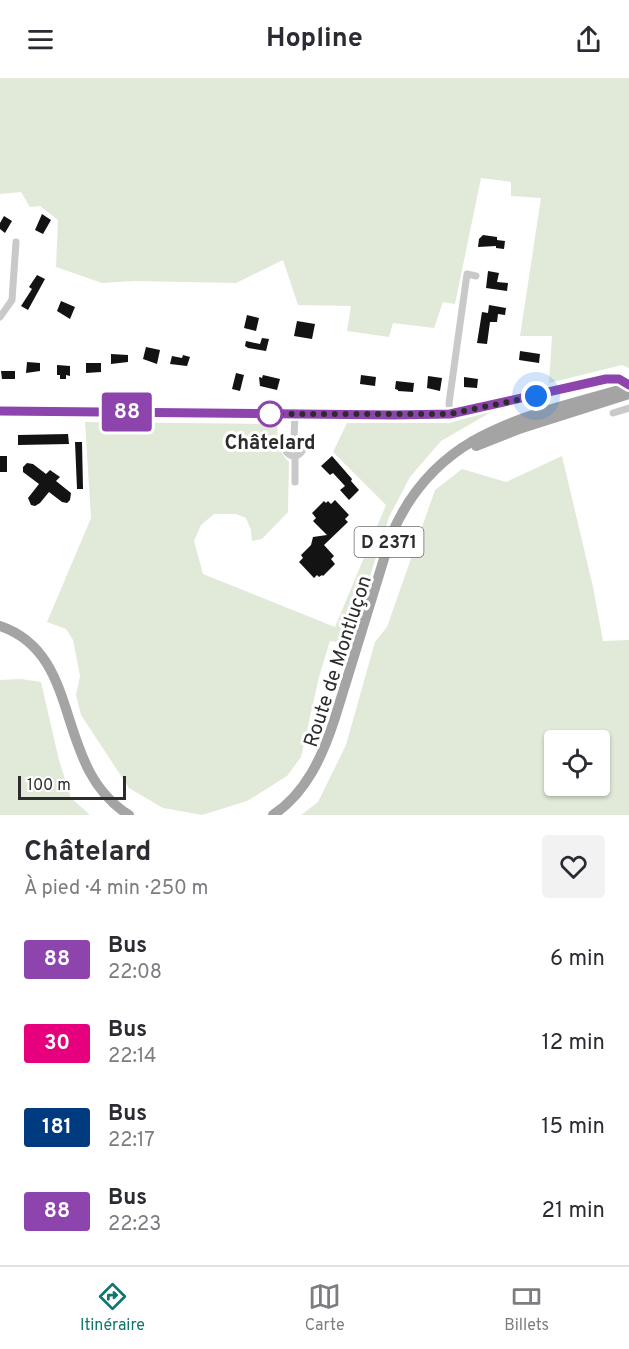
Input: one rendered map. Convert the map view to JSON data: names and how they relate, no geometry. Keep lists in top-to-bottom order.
{
  "streets": {
    "main road": ["D 2371", "Route de Montluçon"]
  },
  "places": ["Châtelard"],
  "lines": ["bus line 88"],
  "scale_bar": "100 m",
  "page": {
    "header": "Hopline",
    "on_map": "88",
    "scale": "100 m",
    "heading": ["Châtelard", "À pied · 4 min · 250 m"],
    "list": [
      {
        "mark": "88",
        "name": "Bus",
        "note": "22:08",
        "value": "6 min"
      },
      {
        "mark": "30",
        "name": "Bus",
        "note": "22:14",
        "value": "12 min"
      },
      {
        "mark": "181",
        "name": "Bus",
        "note": "22:17",
        "value": "15 min"
      },
      {
        "mark": "88",
        "name": "Bus",
        "note": "22:23",
        "value": "21 min"
      }
    ],
    "tabs": ["Itinéraire", "Carte", "Billets"]
  }
}
